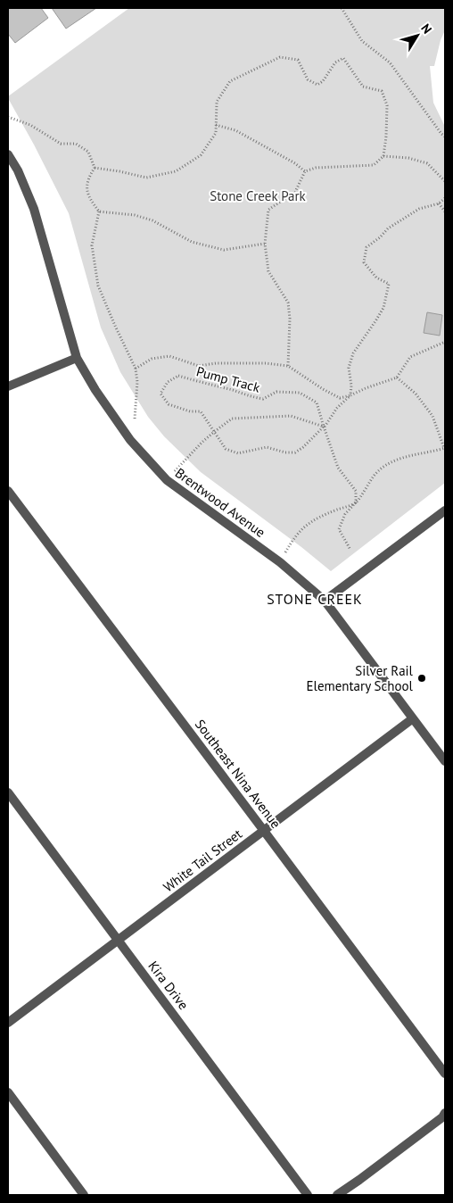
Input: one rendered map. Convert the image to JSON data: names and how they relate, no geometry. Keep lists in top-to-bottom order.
{
  "streets": {
    "street": [
      "Brentwood Avenue",
      "Southeast Nina Avenue",
      "White Tail Street",
      "Kira Drive"
    ],
    "path": ["Pump Track"]
  },
  "crossings": [
    ["Brentwood Avenue", "White Tail Street"],
    ["Southeast Nina Avenue", "White Tail Street"],
    ["White Tail Street", "Kira Drive"]
  ],
  "districts": ["STONE CREEK"],
  "parks": ["Stone Creek Park"],
  "places": ["Silver Rail Elementary School"],
  "north": "top right"
}
